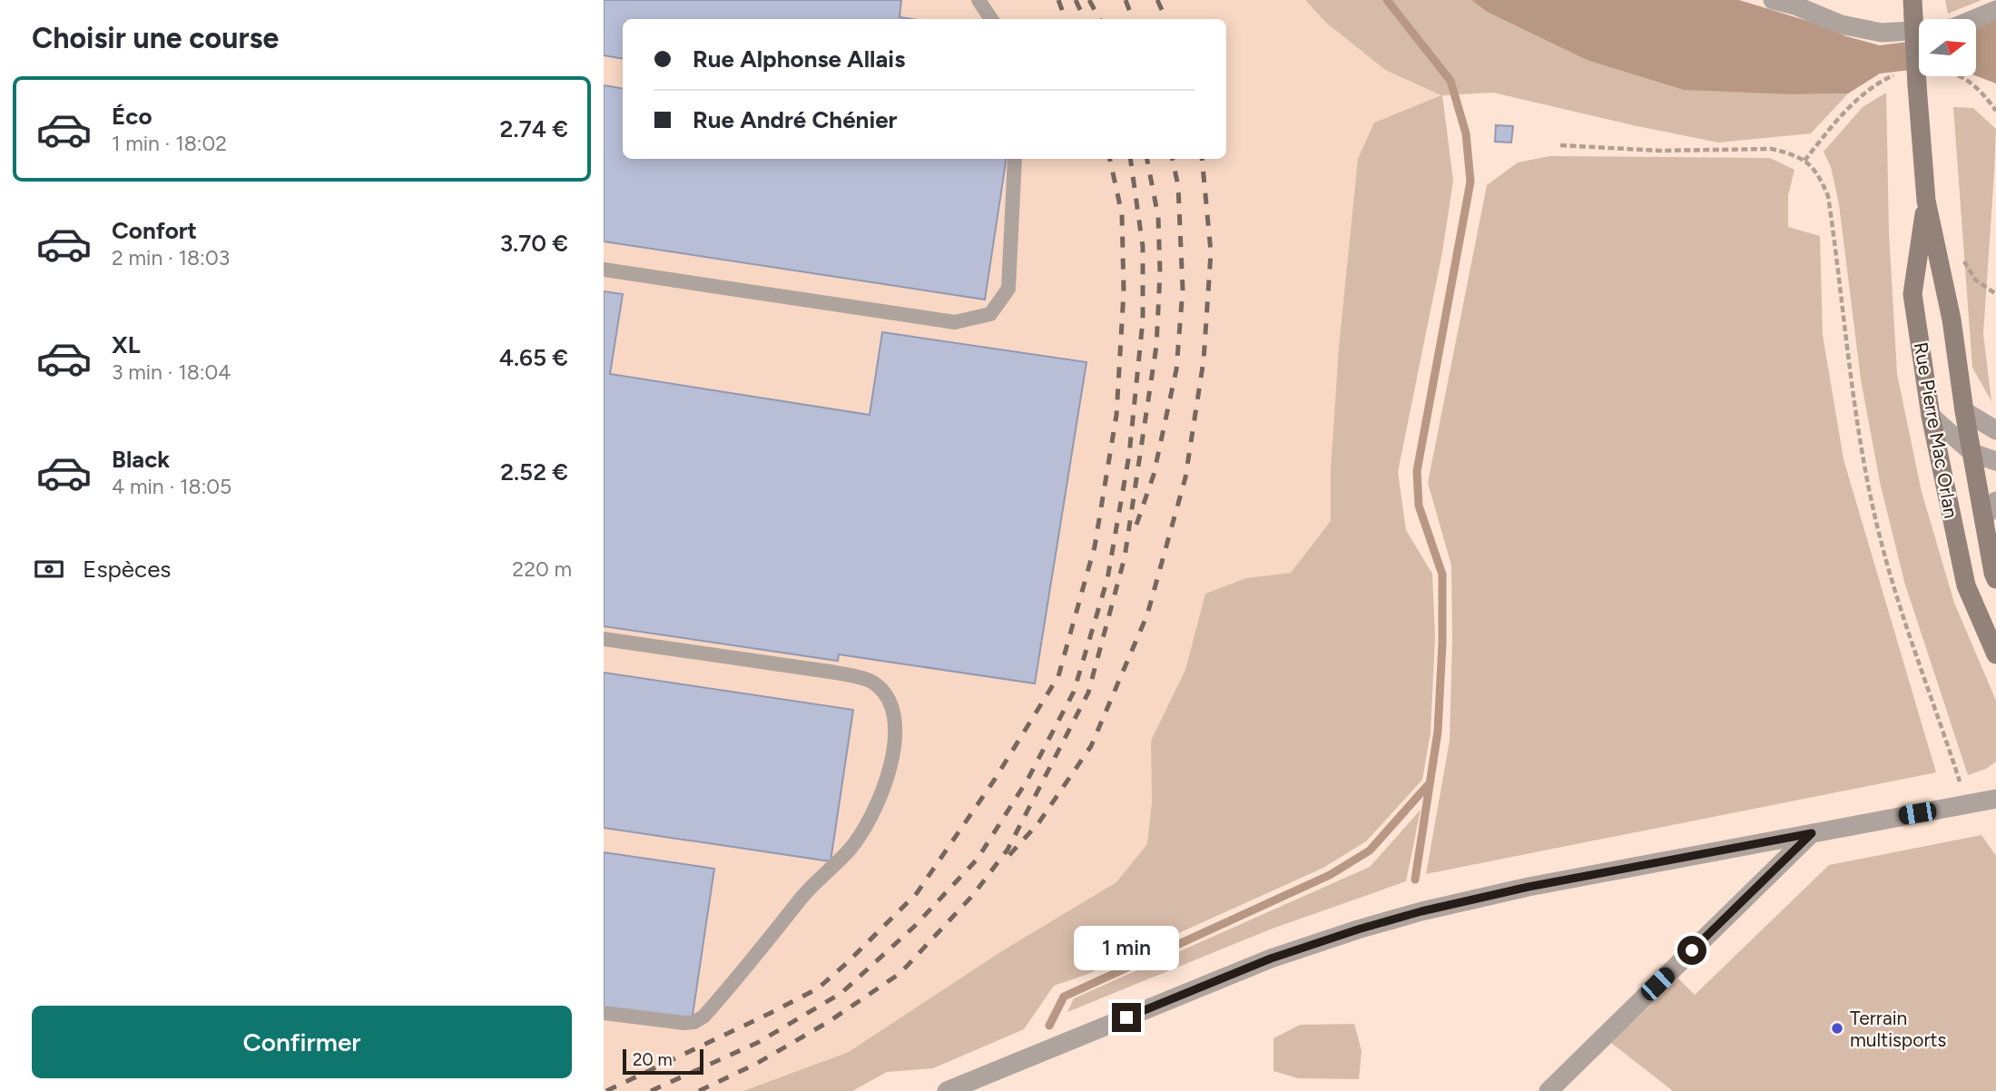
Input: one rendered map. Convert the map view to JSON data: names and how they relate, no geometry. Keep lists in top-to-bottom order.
{
  "streets": {
    "main road": ["Rue Pierre Mac Orlan"]
  },
  "places": ["Terrain multisports"],
  "scale_bar": "20 m",
  "north": "right",
  "page": {
    "heading": "Choisir une course",
    "banner": ["Rue Alphonse Allais", "Rue André Chénier"],
    "list": [
      {
        "name": "Éco",
        "note": "1 min · 18:02",
        "value": "2.74 €"
      },
      {
        "name": "Confort",
        "note": "2 min · 18:03",
        "value": "3.70 €"
      },
      {
        "name": "XL",
        "note": "3 min · 18:04",
        "value": "4.65 €"
      },
      {
        "name": "Black",
        "note": "4 min · 18:05",
        "value": "2.52 €"
      }
    ],
    "pay": ["Espèces", "220 m"],
    "bubble": "1 min",
    "buttons": "Confirmer",
    "scale": "20 m"
  }
}
